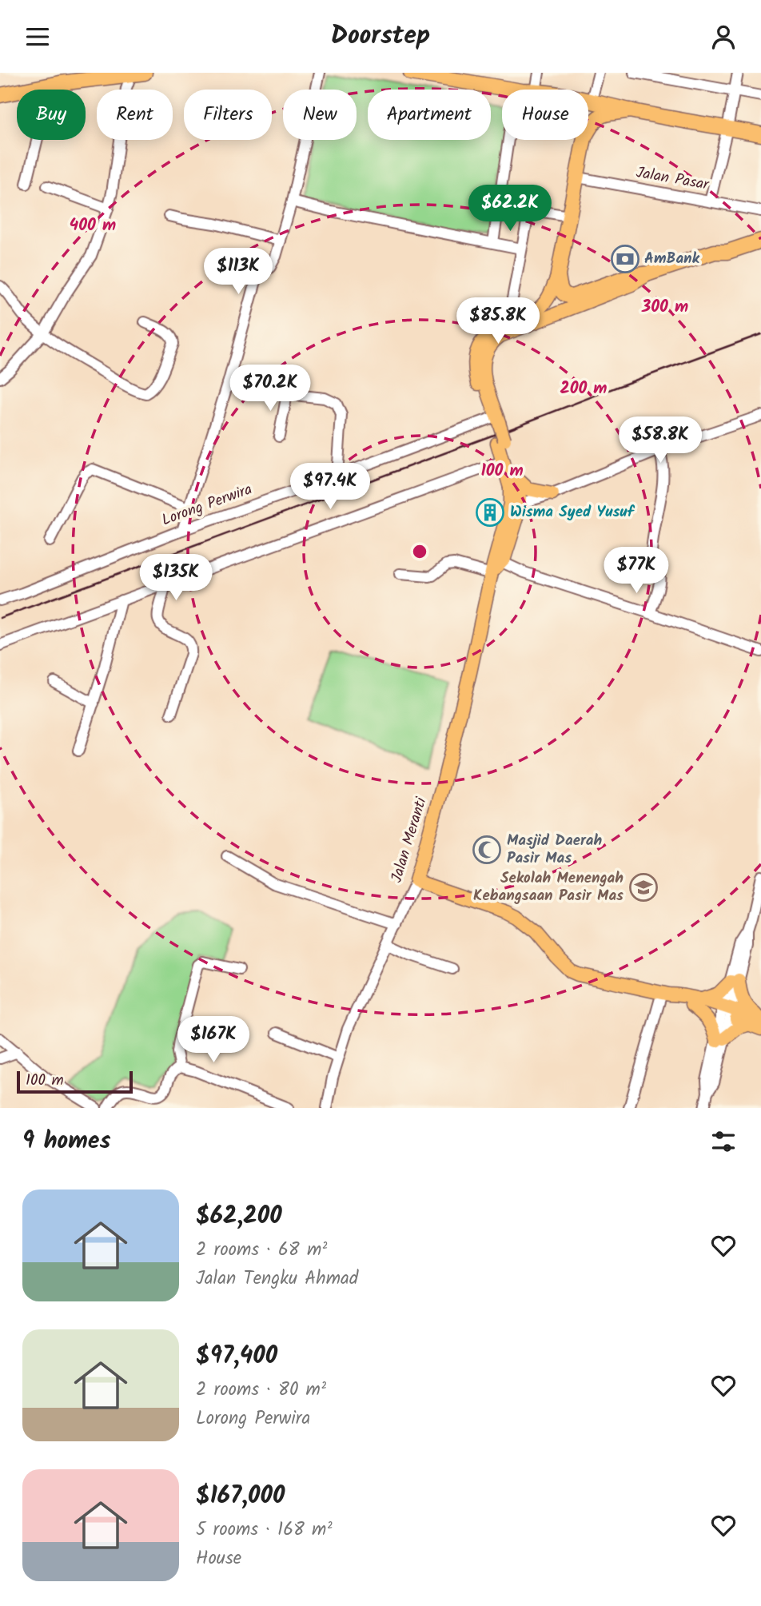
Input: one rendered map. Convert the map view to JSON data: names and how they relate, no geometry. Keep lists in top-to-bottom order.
{
  "streets": {
    "main road": ["Jalan Meranti"],
    "street": ["Jalan Pasar", "Lorong Perwira"]
  },
  "crossings": [
    ["Lorong Perwira", "Jalan Meranti"]
  ],
  "places": {
    "bank": ["AmBank"],
    "building": ["Wisma Syed Yusuf"],
    "mosque": ["Masjid Daerah Pasir Mas"],
    "school or university": ["Sekolah Menengah Kebangsaan Pasir Mas"]
  },
  "scale_bar": "100 m",
  "page": {
    "header": "Doorstep",
    "chip": [
      "Buy",
      "Rent",
      "Filters",
      "New",
      "Apartment",
      "House"
    ],
    "price": [
      "$62.2K",
      "$113K",
      "$85.8K",
      "$70.2K",
      "$58.8K",
      "$97.4K",
      "$77K",
      "$135K",
      "$167K"
    ],
    "scale": "100 m",
    "heading": "9 homes",
    "list": [
      {
        "name": "$62,200",
        "note": "2 rooms · 68 m² · Jalan Tengku Ahmad"
      },
      {
        "name": "$97,400",
        "note": "2 rooms · 80 m² · Lorong Perwira"
      },
      {
        "name": "$167,000",
        "note": "5 rooms · 168 m² · House"
      }
    ]
  },
  "rings": [
    "400 m",
    "300 m",
    "200 m",
    "100 m"
  ]
}
